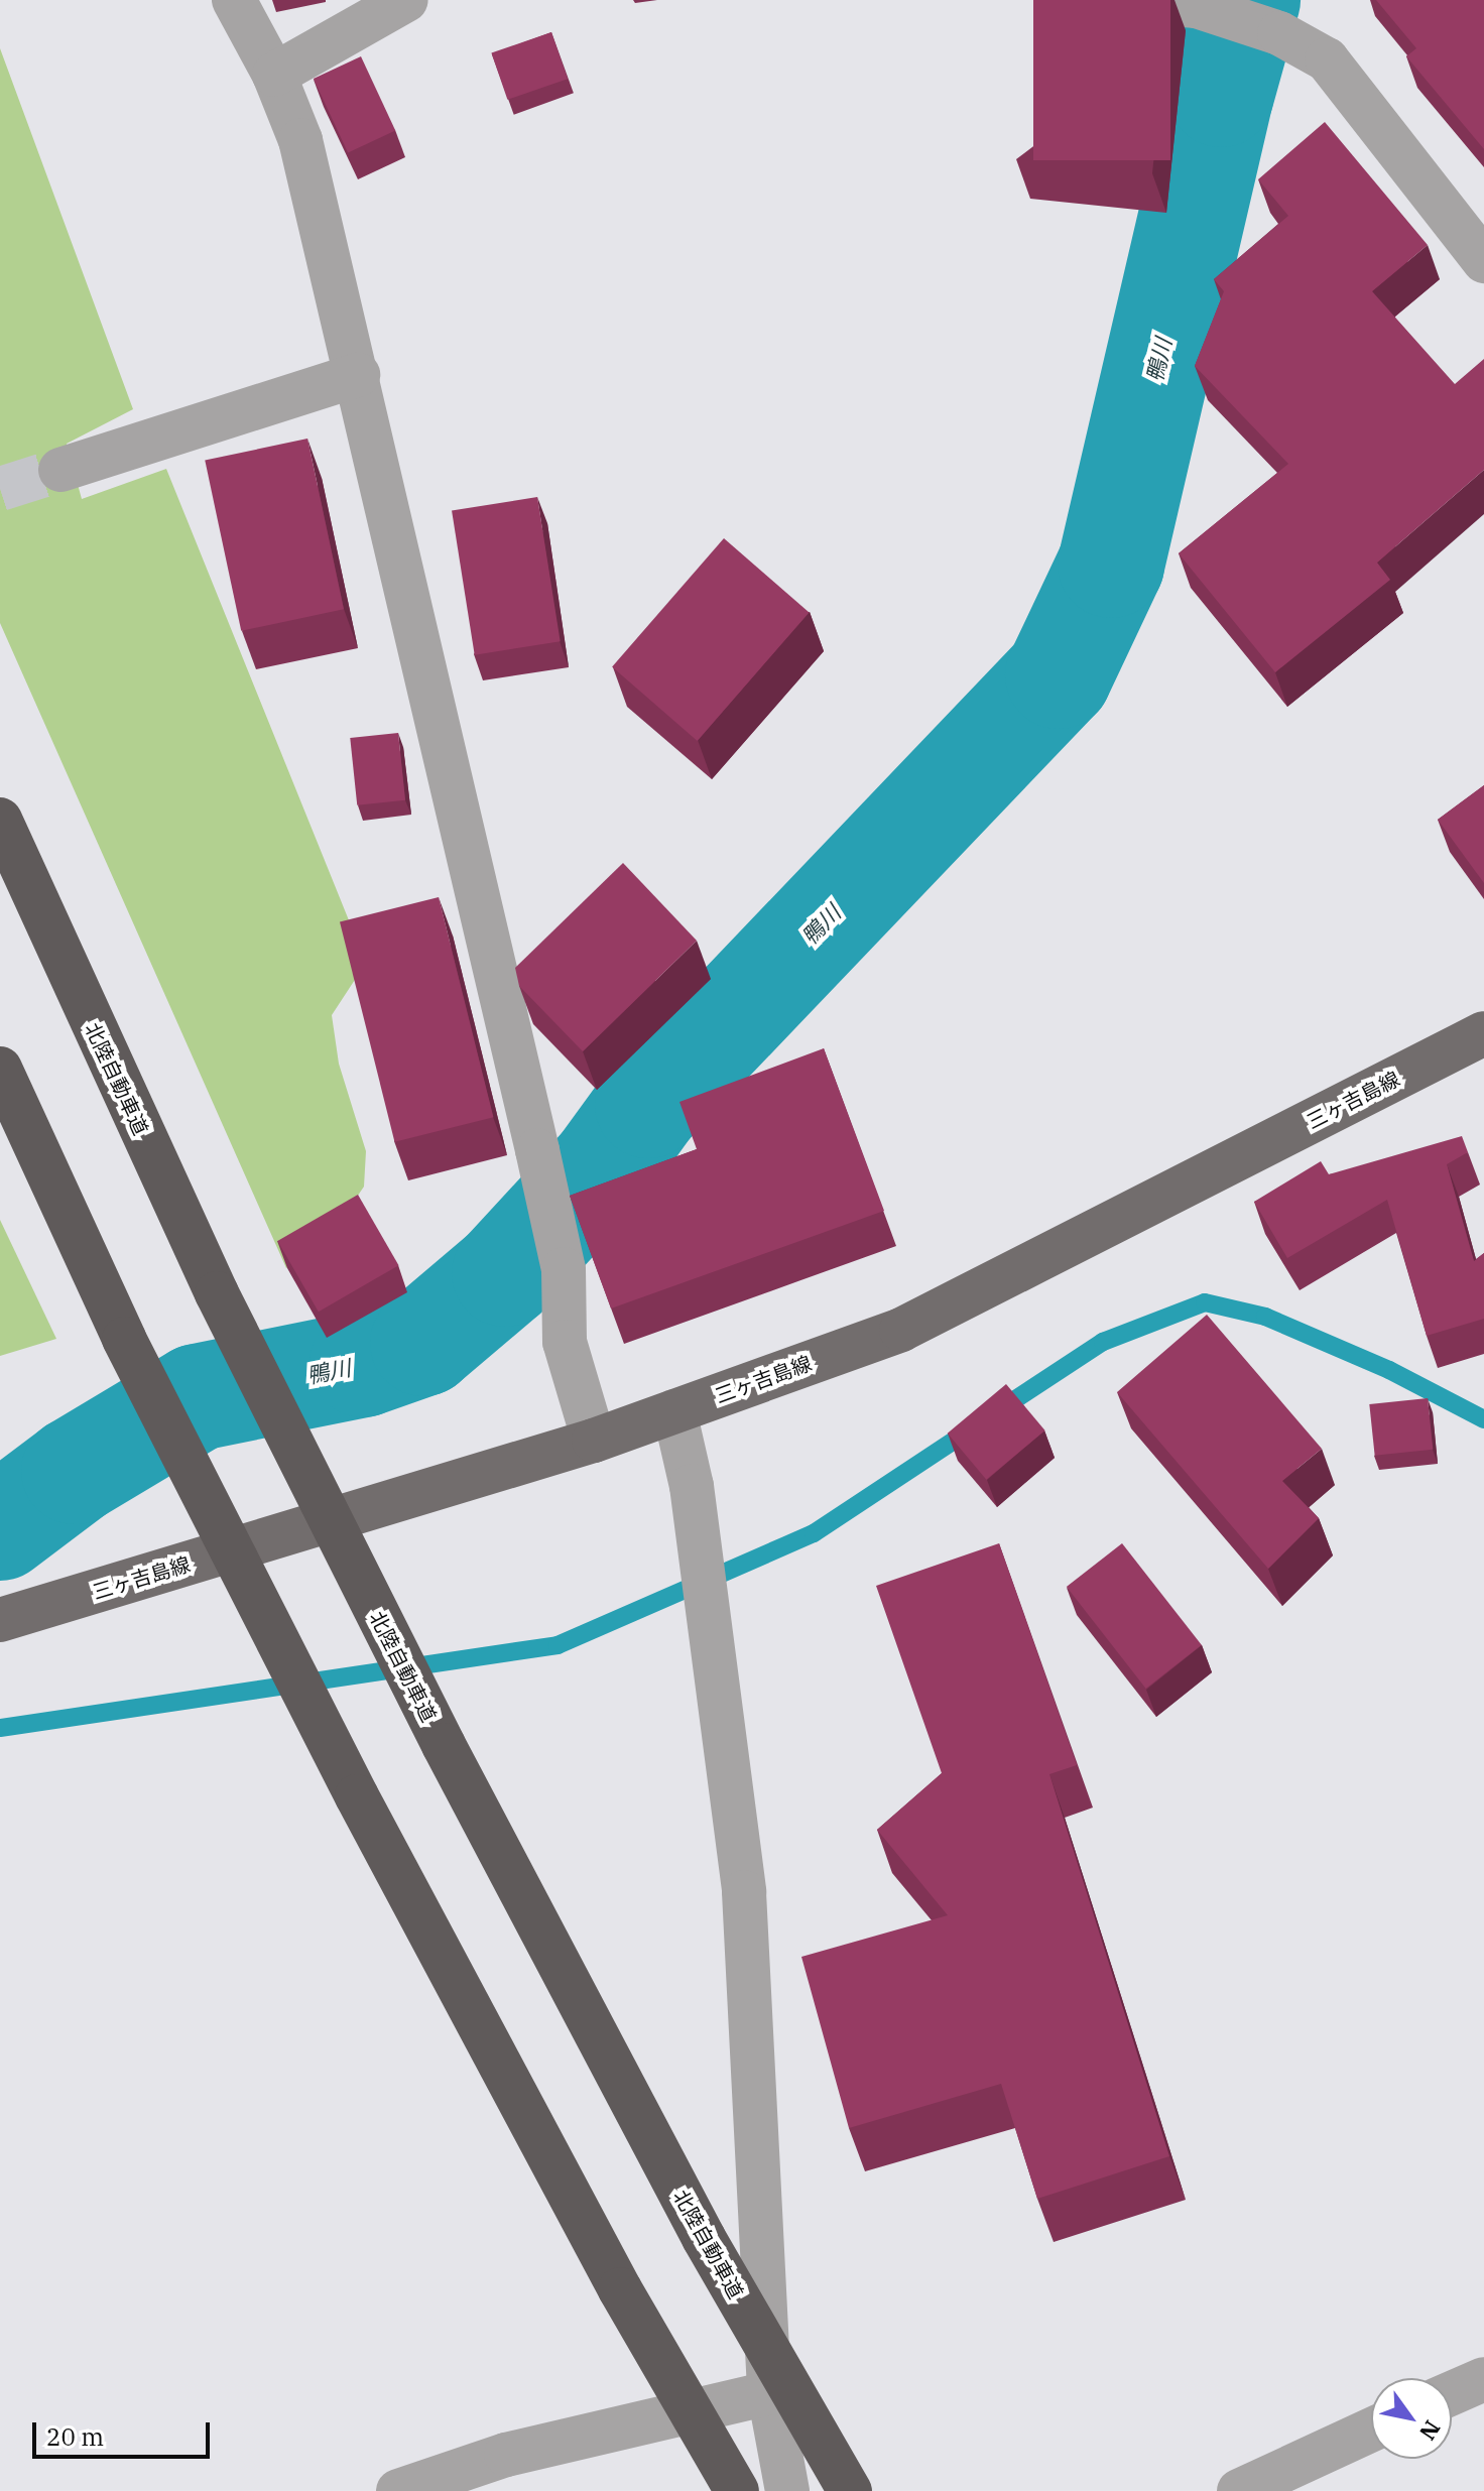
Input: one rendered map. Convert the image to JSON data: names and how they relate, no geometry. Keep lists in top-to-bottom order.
{
  "streets": {
    "highway": ["北陸自動車道"],
    "main road": ["三ヶ吉島線"]
  },
  "water": ["鴨川"],
  "scale_bar": "20 m",
  "north": "bottom right"
}
